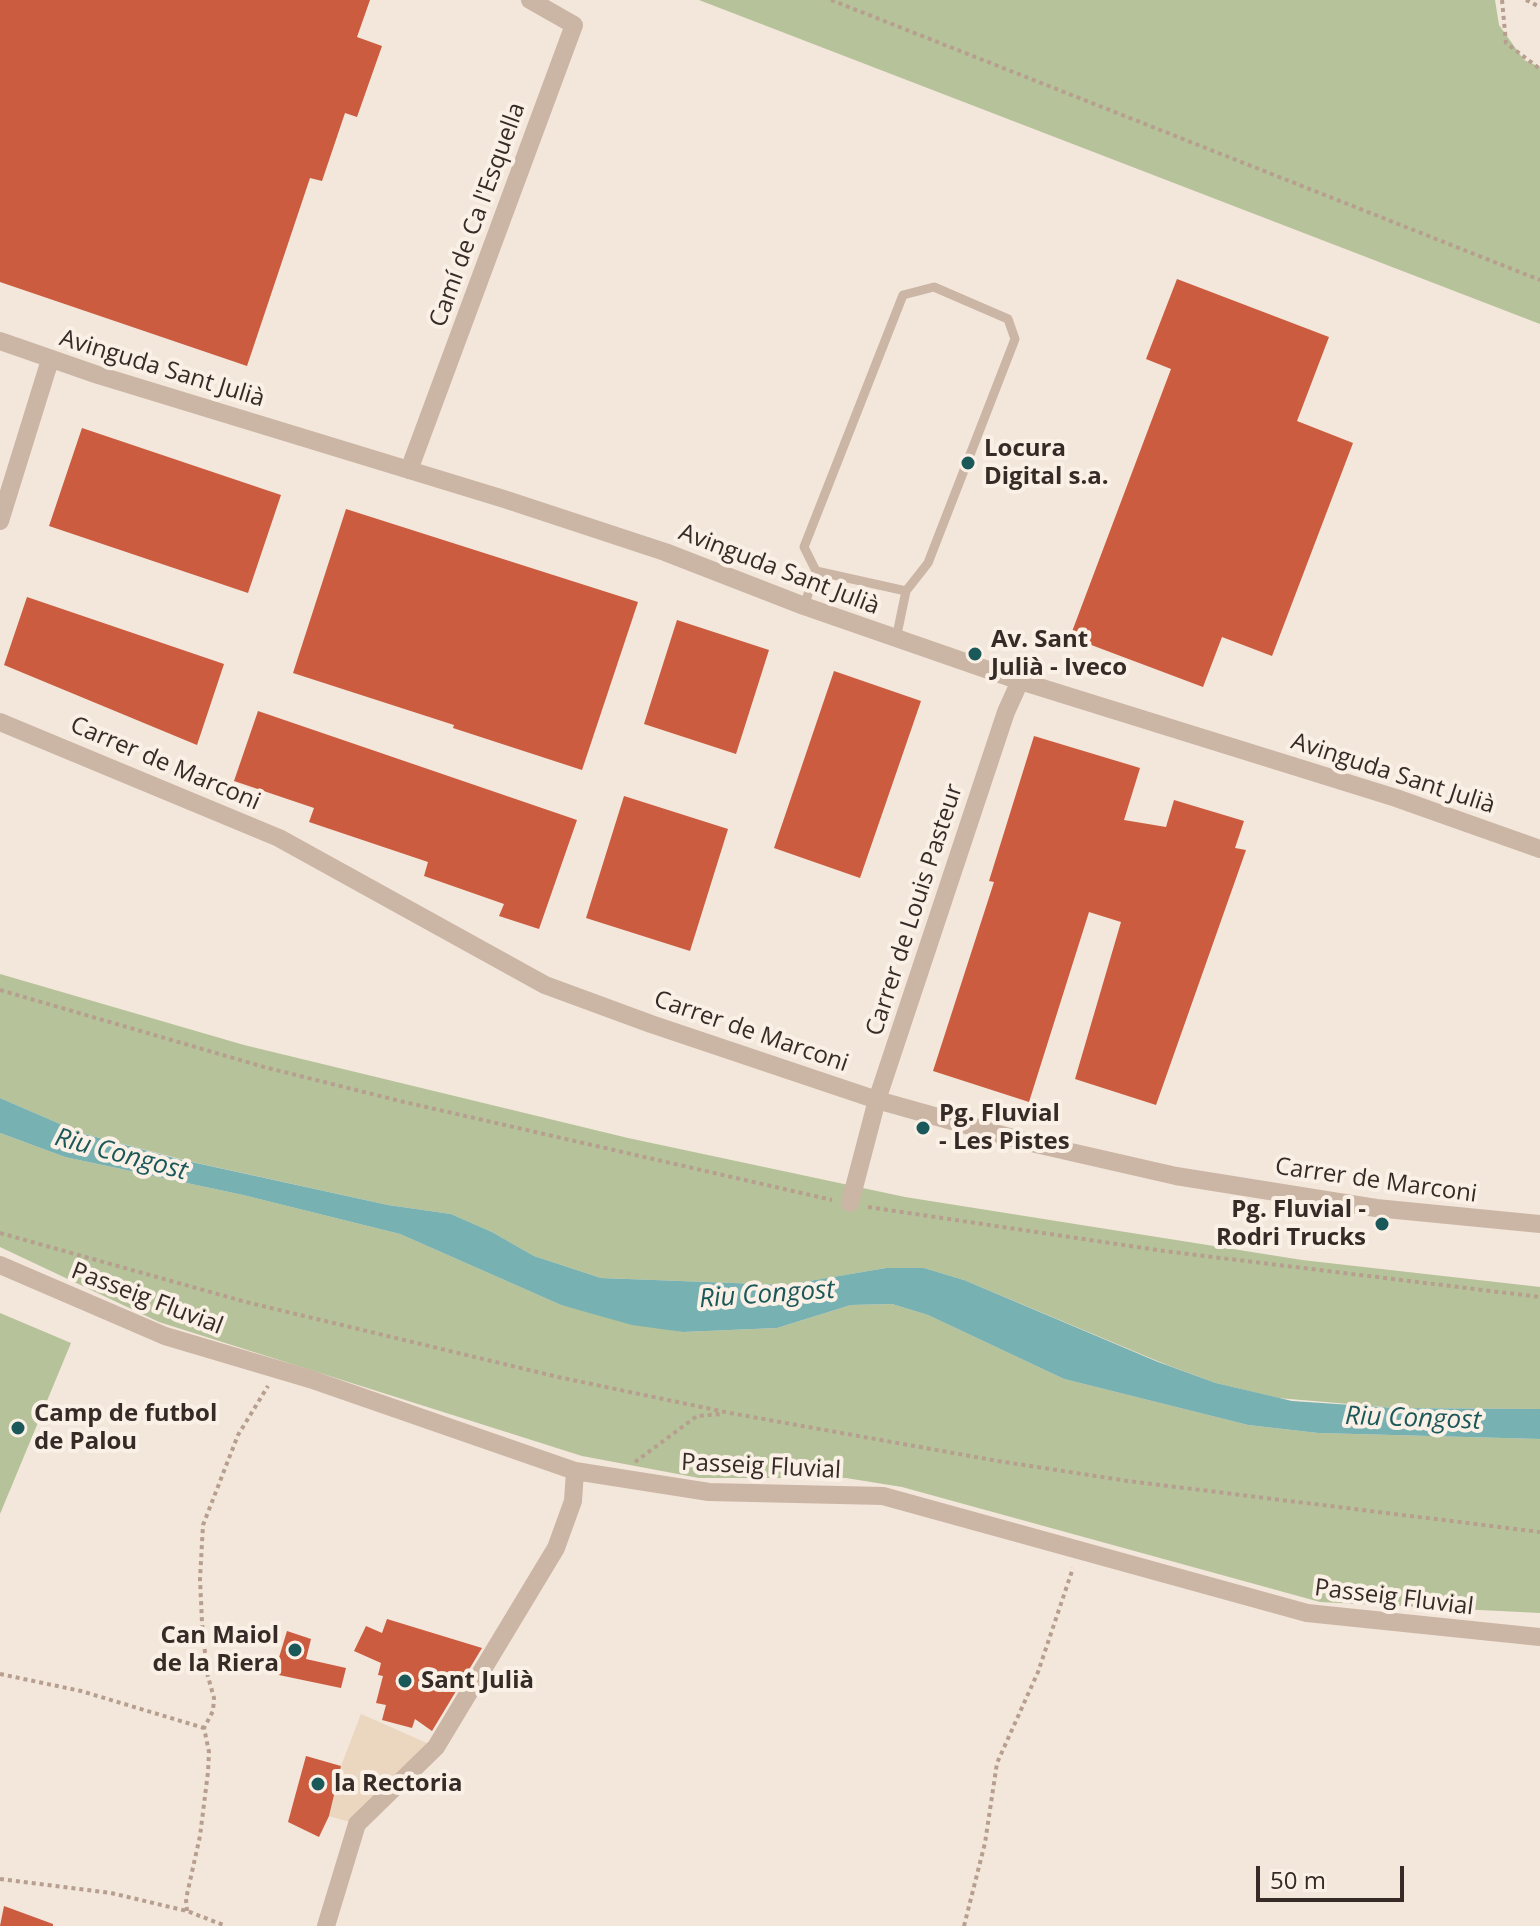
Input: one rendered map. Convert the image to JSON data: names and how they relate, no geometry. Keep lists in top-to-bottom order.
{
  "streets": {
    "street": [
      "Camí de Ca l'Esquella",
      "Avinguda Sant Julià",
      "Carrer de Marconi",
      "Carrer de Louis Pasteur",
      "Passeig Fluvial"
    ]
  },
  "crossings": [
    ["Camí de Ca l'Esquella", "Avinguda Sant Julià"],
    ["Avinguda Sant Julià", "Carrer de Louis Pasteur"],
    ["Carrer de Marconi", "Carrer de Louis Pasteur"]
  ],
  "water": ["Riu Congost"],
  "places": [
    "Locura Digital s.a.",
    "Av. Sant Julià - Iveco",
    "Pg. Fluvial - Les Pistes",
    "Pg. Fluvial - Rodri Trucks",
    "Camp de futbol de Palou",
    "Can Maiol de la Riera",
    "Sant Julià",
    "la Rectoria"
  ],
  "scale_bar": "50 m"
}
